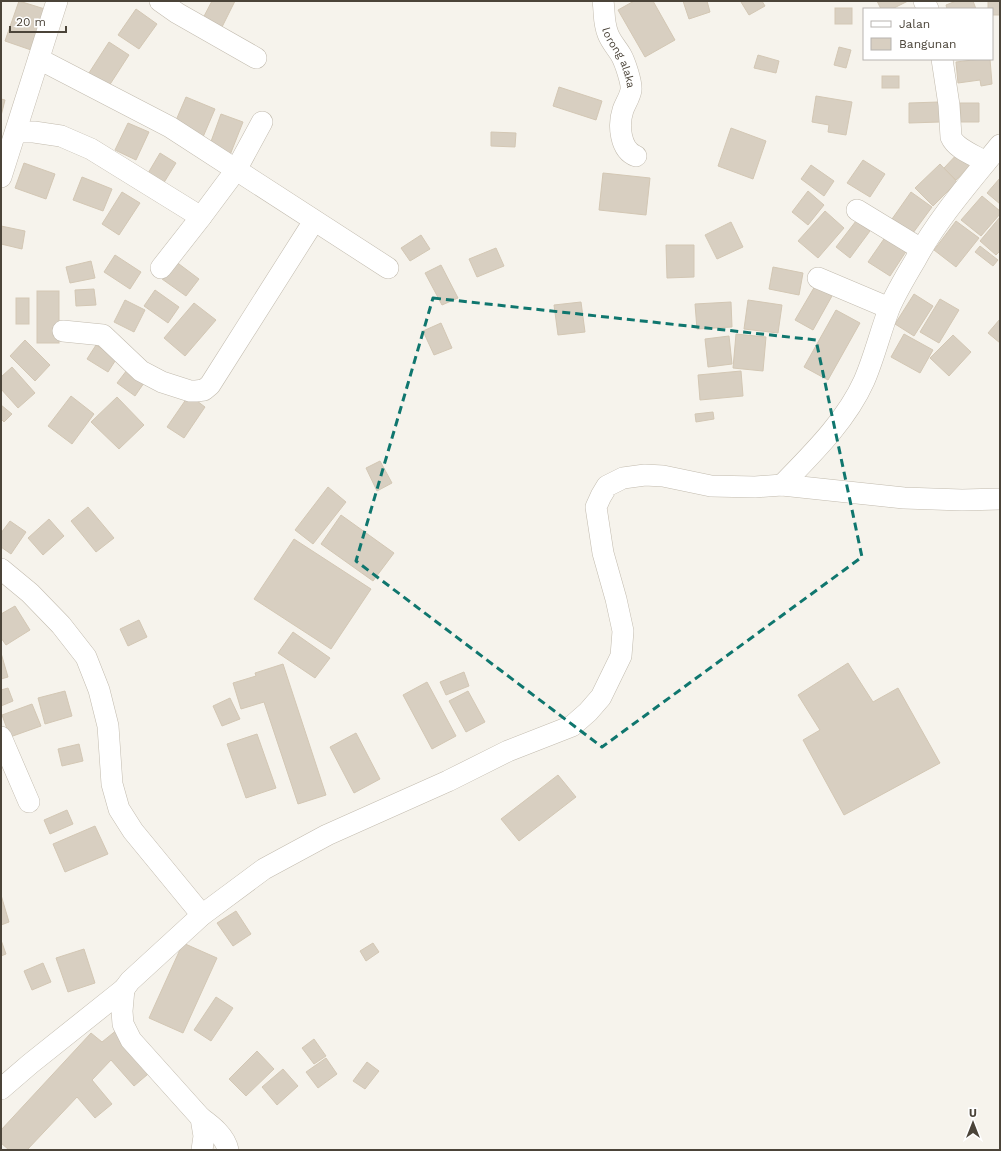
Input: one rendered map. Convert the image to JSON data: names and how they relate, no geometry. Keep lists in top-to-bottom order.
{
  "streets": {
    "street": ["lorong alaka"]
  },
  "legend": ["Jalan", "Bangunan"],
  "scale_bar": "20 m",
  "north": "top"
}
